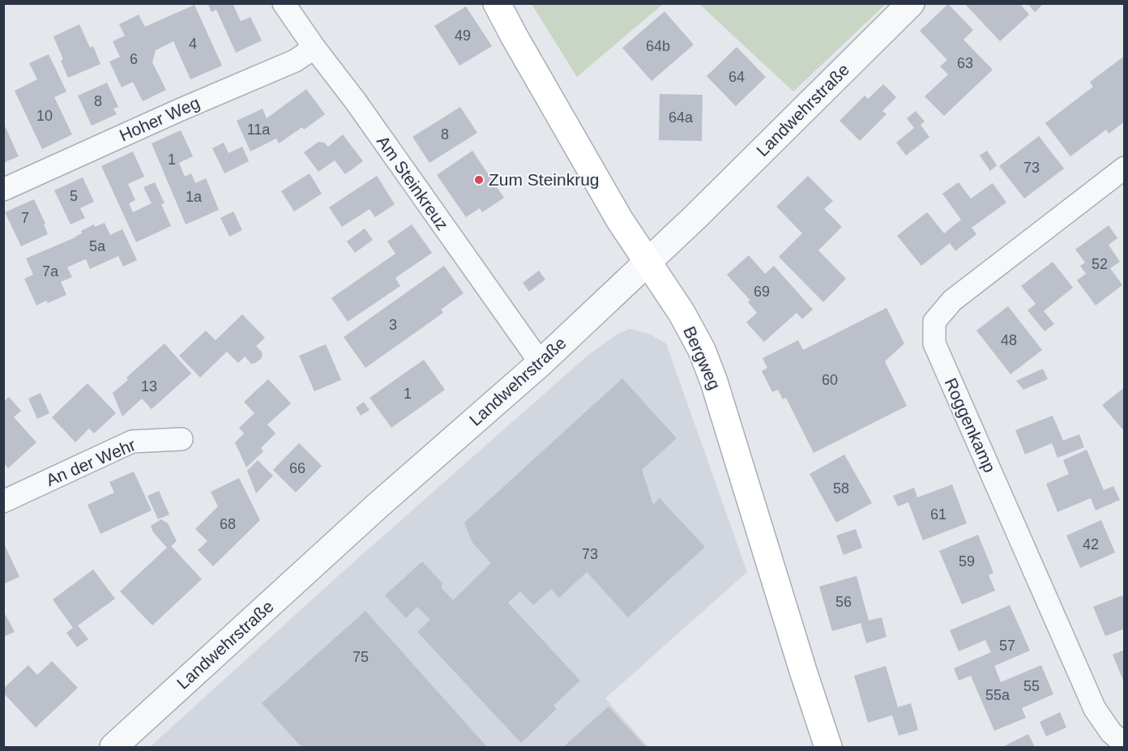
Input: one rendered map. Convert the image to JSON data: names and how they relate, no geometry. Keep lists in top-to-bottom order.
{
  "streets": {
    "main road": ["Bergweg"],
    "street": [
      "Landwehrstraße",
      "Hoher Weg",
      "Am Steinkreuz",
      "Roggenkamp",
      "An der Wehr"
    ]
  },
  "crossings": [
    ["Landwehrstraße", "Am Steinkreuz"],
    ["Landwehrstraße", "Bergweg"],
    ["Hoher Weg", "Am Steinkreuz"]
  ],
  "places": ["Zum Steinkrug"],
  "house_numbers": [
    "49",
    "4",
    "64b",
    "6",
    "63",
    "64",
    "8",
    "10",
    "64a",
    "11a",
    "8",
    "1",
    "73",
    "5",
    "1a",
    "7",
    "5a",
    "52",
    "7a",
    "69",
    "3",
    "48",
    "60",
    "13",
    "1",
    "66",
    "58",
    "61",
    "68",
    "42",
    "73",
    "59",
    "56",
    "57",
    "75",
    "55",
    "55a"
  ]
}
